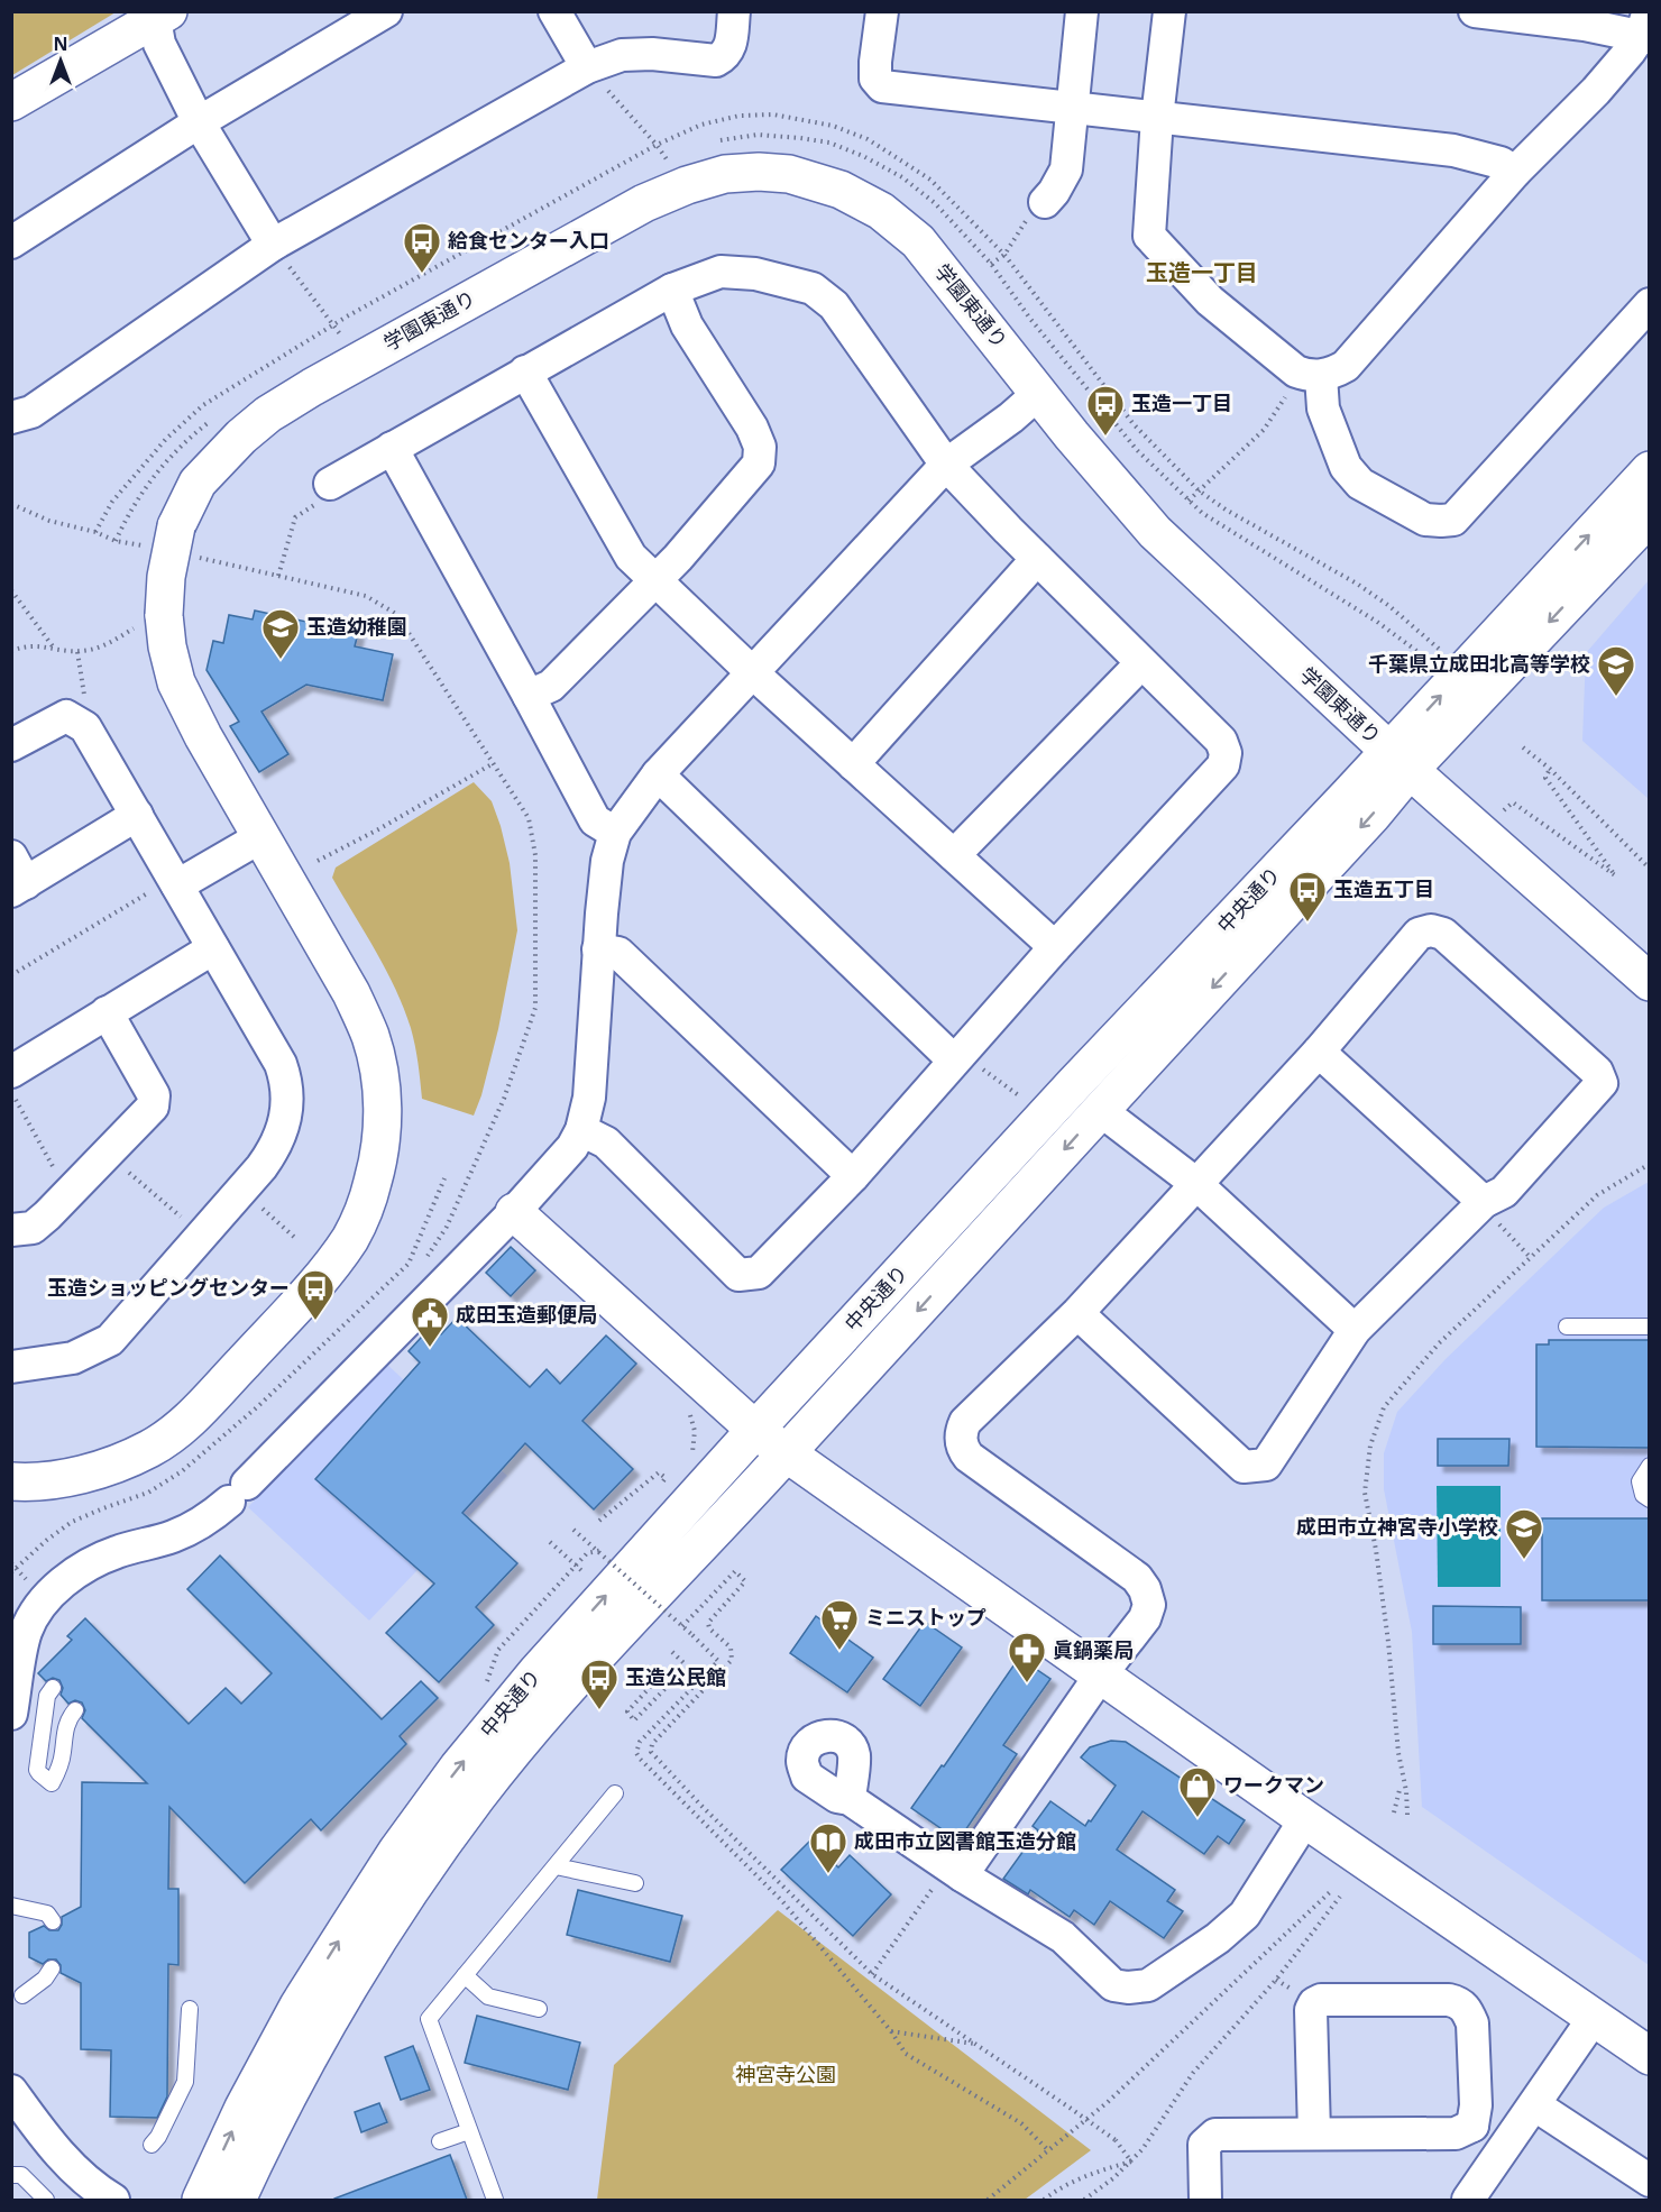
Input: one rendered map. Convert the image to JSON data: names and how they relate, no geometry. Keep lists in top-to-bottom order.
{
  "streets": {
    "street": ["学園東通り", "中央通り"]
  },
  "crossings": [
    ["学園東通り", "中央通り"]
  ],
  "districts": ["玉造一丁目"],
  "parks": ["神宮寺公園"],
  "places": {
    "bus stop": [
      "給食センター入口",
      "玉造一丁目",
      "玉造五丁目",
      "玉造ショッピングセンター",
      "玉造公民館"
    ],
    "school or university": ["玉造幼稚園", "千葉県立成田北高等学校", "成田市立神宮寺小学校"],
    "public building": ["成田玉造郵便局"],
    "supermarket": ["ミニストップ"],
    "pharmacy": ["眞鍋薬局"],
    "shop": ["ワークマン"],
    "library": ["成田市立図書館玉造分館"]
  },
  "north": "top"
}
